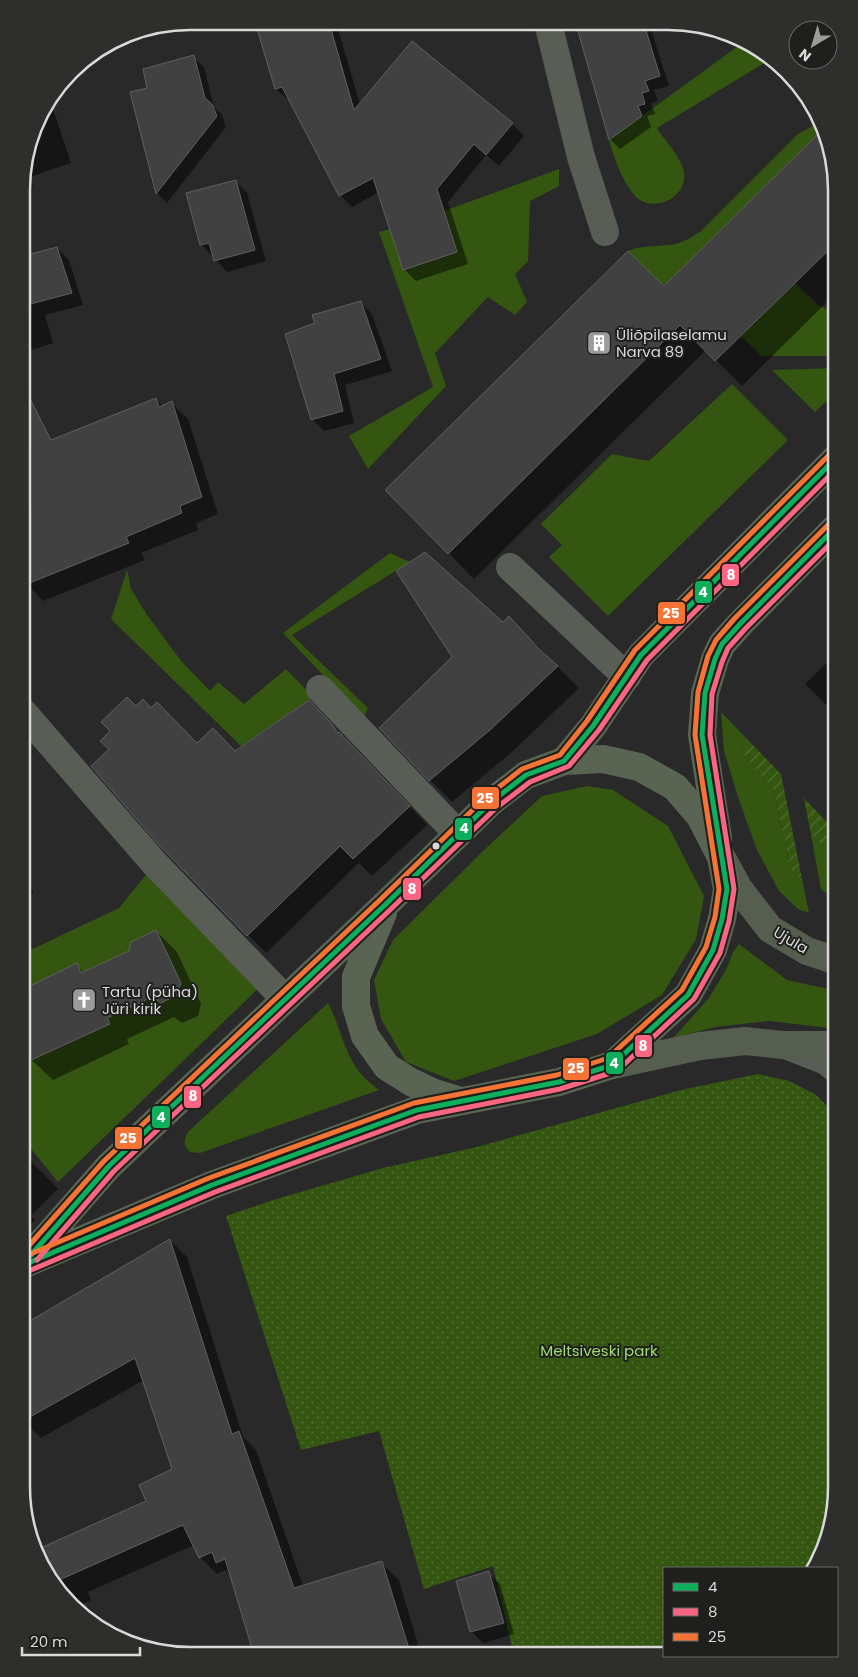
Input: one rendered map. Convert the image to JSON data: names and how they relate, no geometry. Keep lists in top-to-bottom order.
{
  "streets": {
    "main road": ["Ujula"]
  },
  "parks": ["Meltsiveski park"],
  "places": {
    "building": ["Üliõpilaselamu Narva 89"],
    "church": ["Tartu (püha) Jüri kirik"]
  },
  "lines": ["transit line 25", "transit line 4", "transit line 8"],
  "legend": ["4", "8", "25"],
  "scale_bar": "20 m",
  "north": "bottom left"
}
